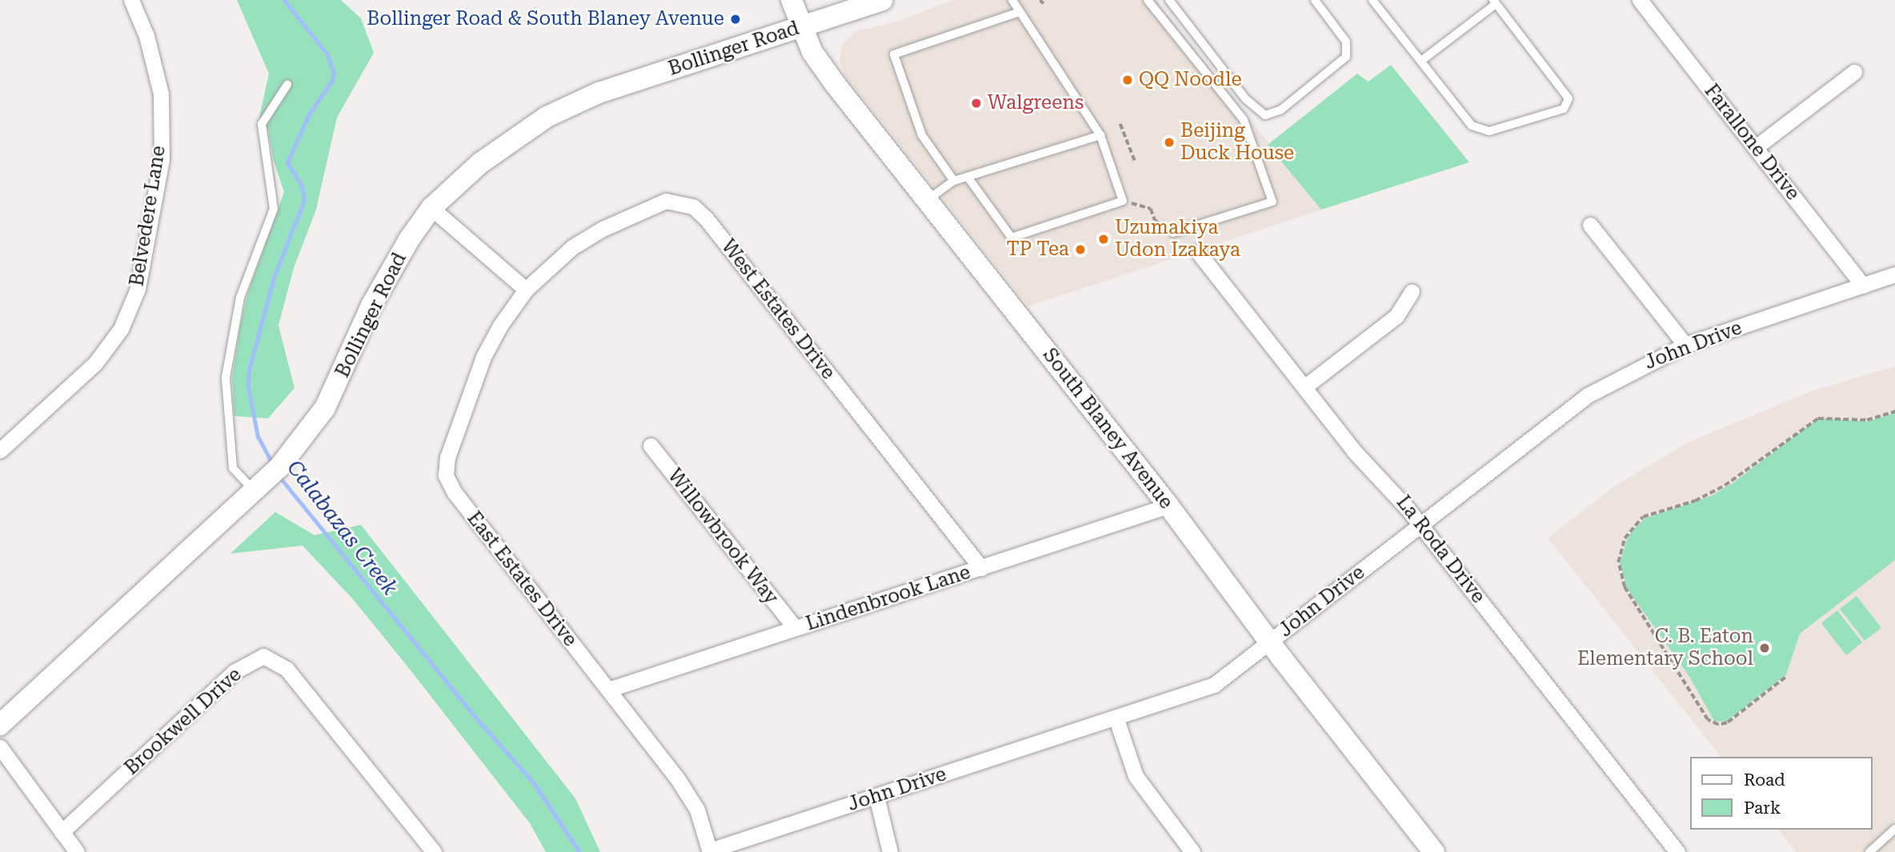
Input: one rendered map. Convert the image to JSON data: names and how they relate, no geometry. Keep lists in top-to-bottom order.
{
  "streets": {
    "main road": ["Bollinger Road", "South Blaney Avenue"],
    "street": [
      "Farallone Drive",
      "Belvedere Lane",
      "West Estates Drive",
      "John Drive",
      "Willowbrook Way",
      "La Roda Drive",
      "East Estates Drive",
      "Lindenbrook Lane",
      "Brookwell Drive"
    ]
  },
  "crossings": [
    ["Bollinger Road", "South Blaney Avenue"],
    ["Farallone Drive", "John Drive"],
    ["West Estates Drive", "East Estates Drive"],
    ["West Estates Drive", "Lindenbrook Lane"],
    ["John Drive", "South Blaney Avenue"],
    ["John Drive", "La Roda Drive"],
    ["John Drive", "East Estates Drive"],
    ["South Blaney Avenue", "Lindenbrook Lane"],
    ["Willowbrook Way", "Lindenbrook Lane"],
    ["East Estates Drive", "Lindenbrook Lane"]
  ],
  "water": ["Calabazas Creek"],
  "places": [
    "Bollinger Road & South Blaney Avenue",
    "QQ Noodle",
    "Walgreens",
    "Beijing Duck House",
    "Uzumakiya Udon Izakaya",
    "TP Tea",
    "C. B. Eaton Elementary School"
  ],
  "legend": ["Road", "Park"]
}
